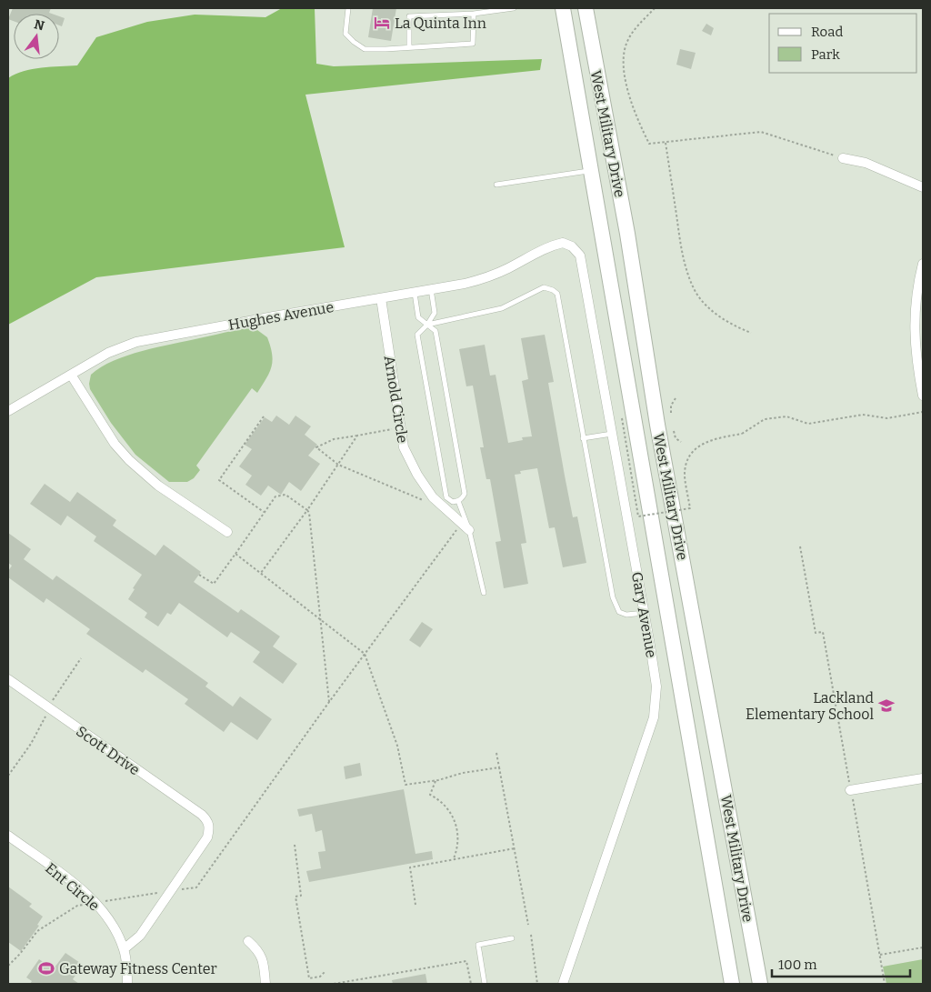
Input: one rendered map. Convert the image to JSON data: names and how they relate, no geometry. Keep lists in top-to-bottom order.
{
  "streets": {
    "main road": ["West Military Drive"],
    "street": [
      "Hughes Avenue",
      "Arnold Circle",
      "Gary Avenue",
      "Scott Drive",
      "Ent Circle"
    ]
  },
  "crossings": [
    ["Hughes Avenue", "Arnold Circle"],
    ["Hughes Avenue", "Gary Avenue"]
  ],
  "places": {
    "hotel": ["La Quinta Inn"],
    "school or university": ["Lackland Elementary School"],
    "sports": ["Gateway Fitness Center"]
  },
  "legend": ["Road", "Park"],
  "scale_bar": "100 m",
  "north": "top"
}
